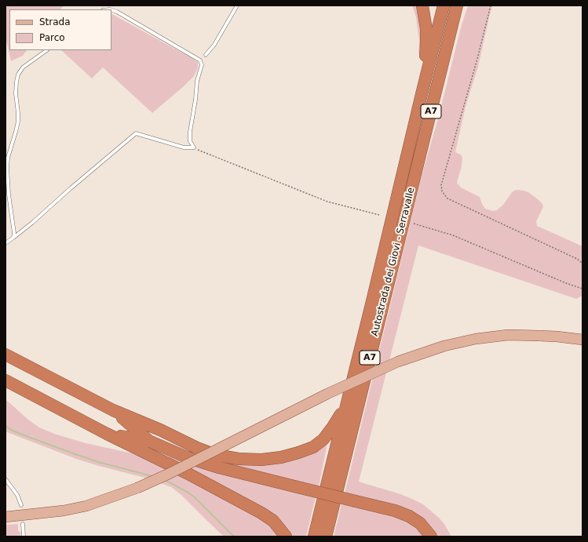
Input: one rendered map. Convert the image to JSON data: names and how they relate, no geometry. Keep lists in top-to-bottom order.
{
  "streets": {
    "highway": ["A7", "Autostrada dei Giovi - Serravalle"]
  },
  "legend": ["Strada", "Parco"]
}
